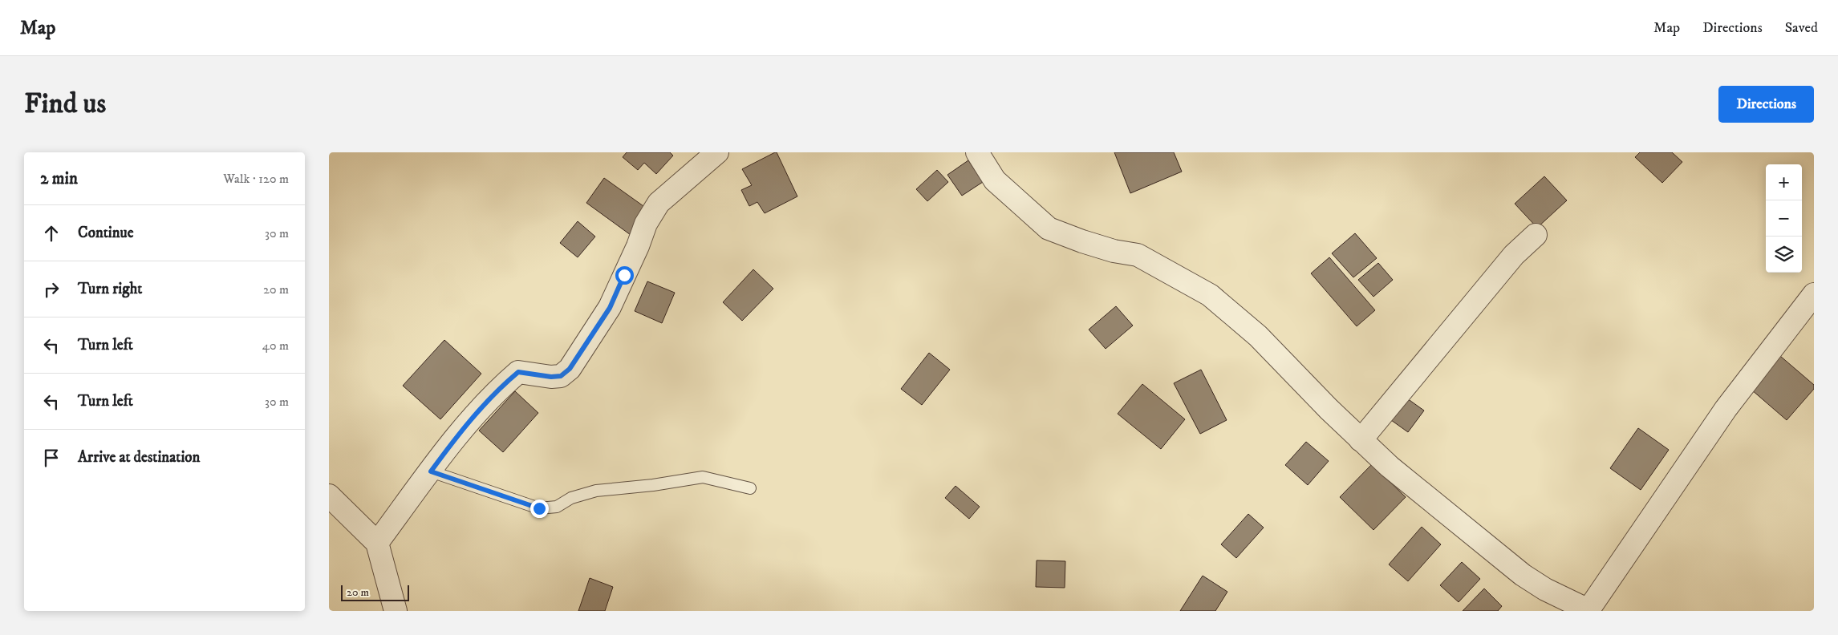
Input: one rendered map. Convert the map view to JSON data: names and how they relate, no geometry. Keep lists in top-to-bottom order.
{
  "scale_bar": "20 m",
  "page": {
    "header": "Map",
    "nav": ["Map", "Directions", "Saved"],
    "buttons": "Directions",
    "title": "Find us",
    "heading": ["2 min", "Walk · 120 m"],
    "map_buttons": ["+", "−"],
    "list": [
      ["Continue", "30 m"],
      ["Turn right", "20 m"],
      ["Turn left", "40 m"],
      ["Turn left", "30 m"],
      "Arrive at destination"
    ],
    "scale": "20 m"
  }
}
